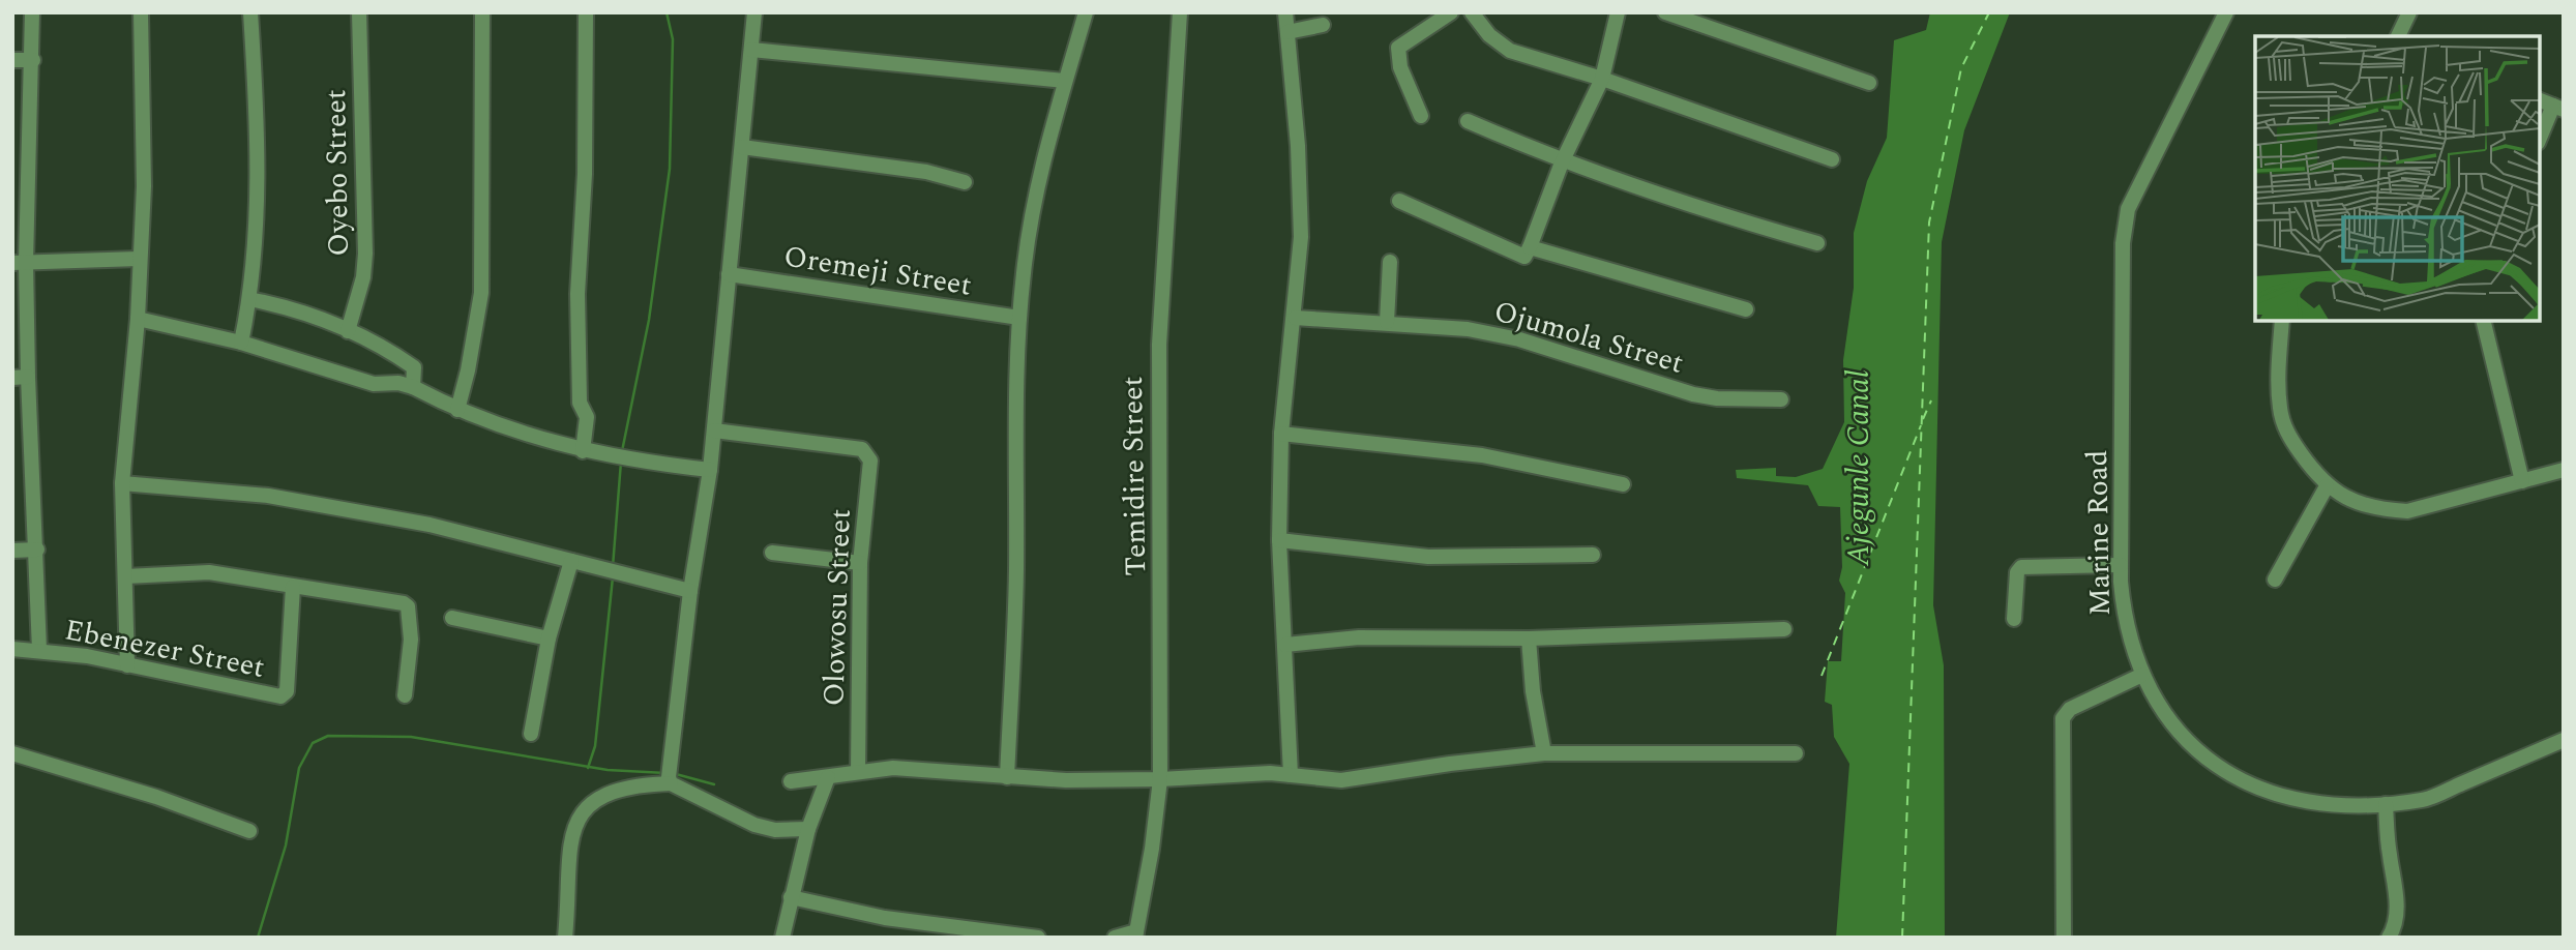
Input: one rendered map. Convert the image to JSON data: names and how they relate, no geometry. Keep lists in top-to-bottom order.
{
  "streets": {
    "street": [
      "Oyebo Street",
      "Oremeji Street",
      "Ojumola Street",
      "Temidire Street",
      "Marine Road",
      "Olowosu Street",
      "Ebenezer Street"
    ]
  },
  "water": ["Ajegunle Canal"]
}
